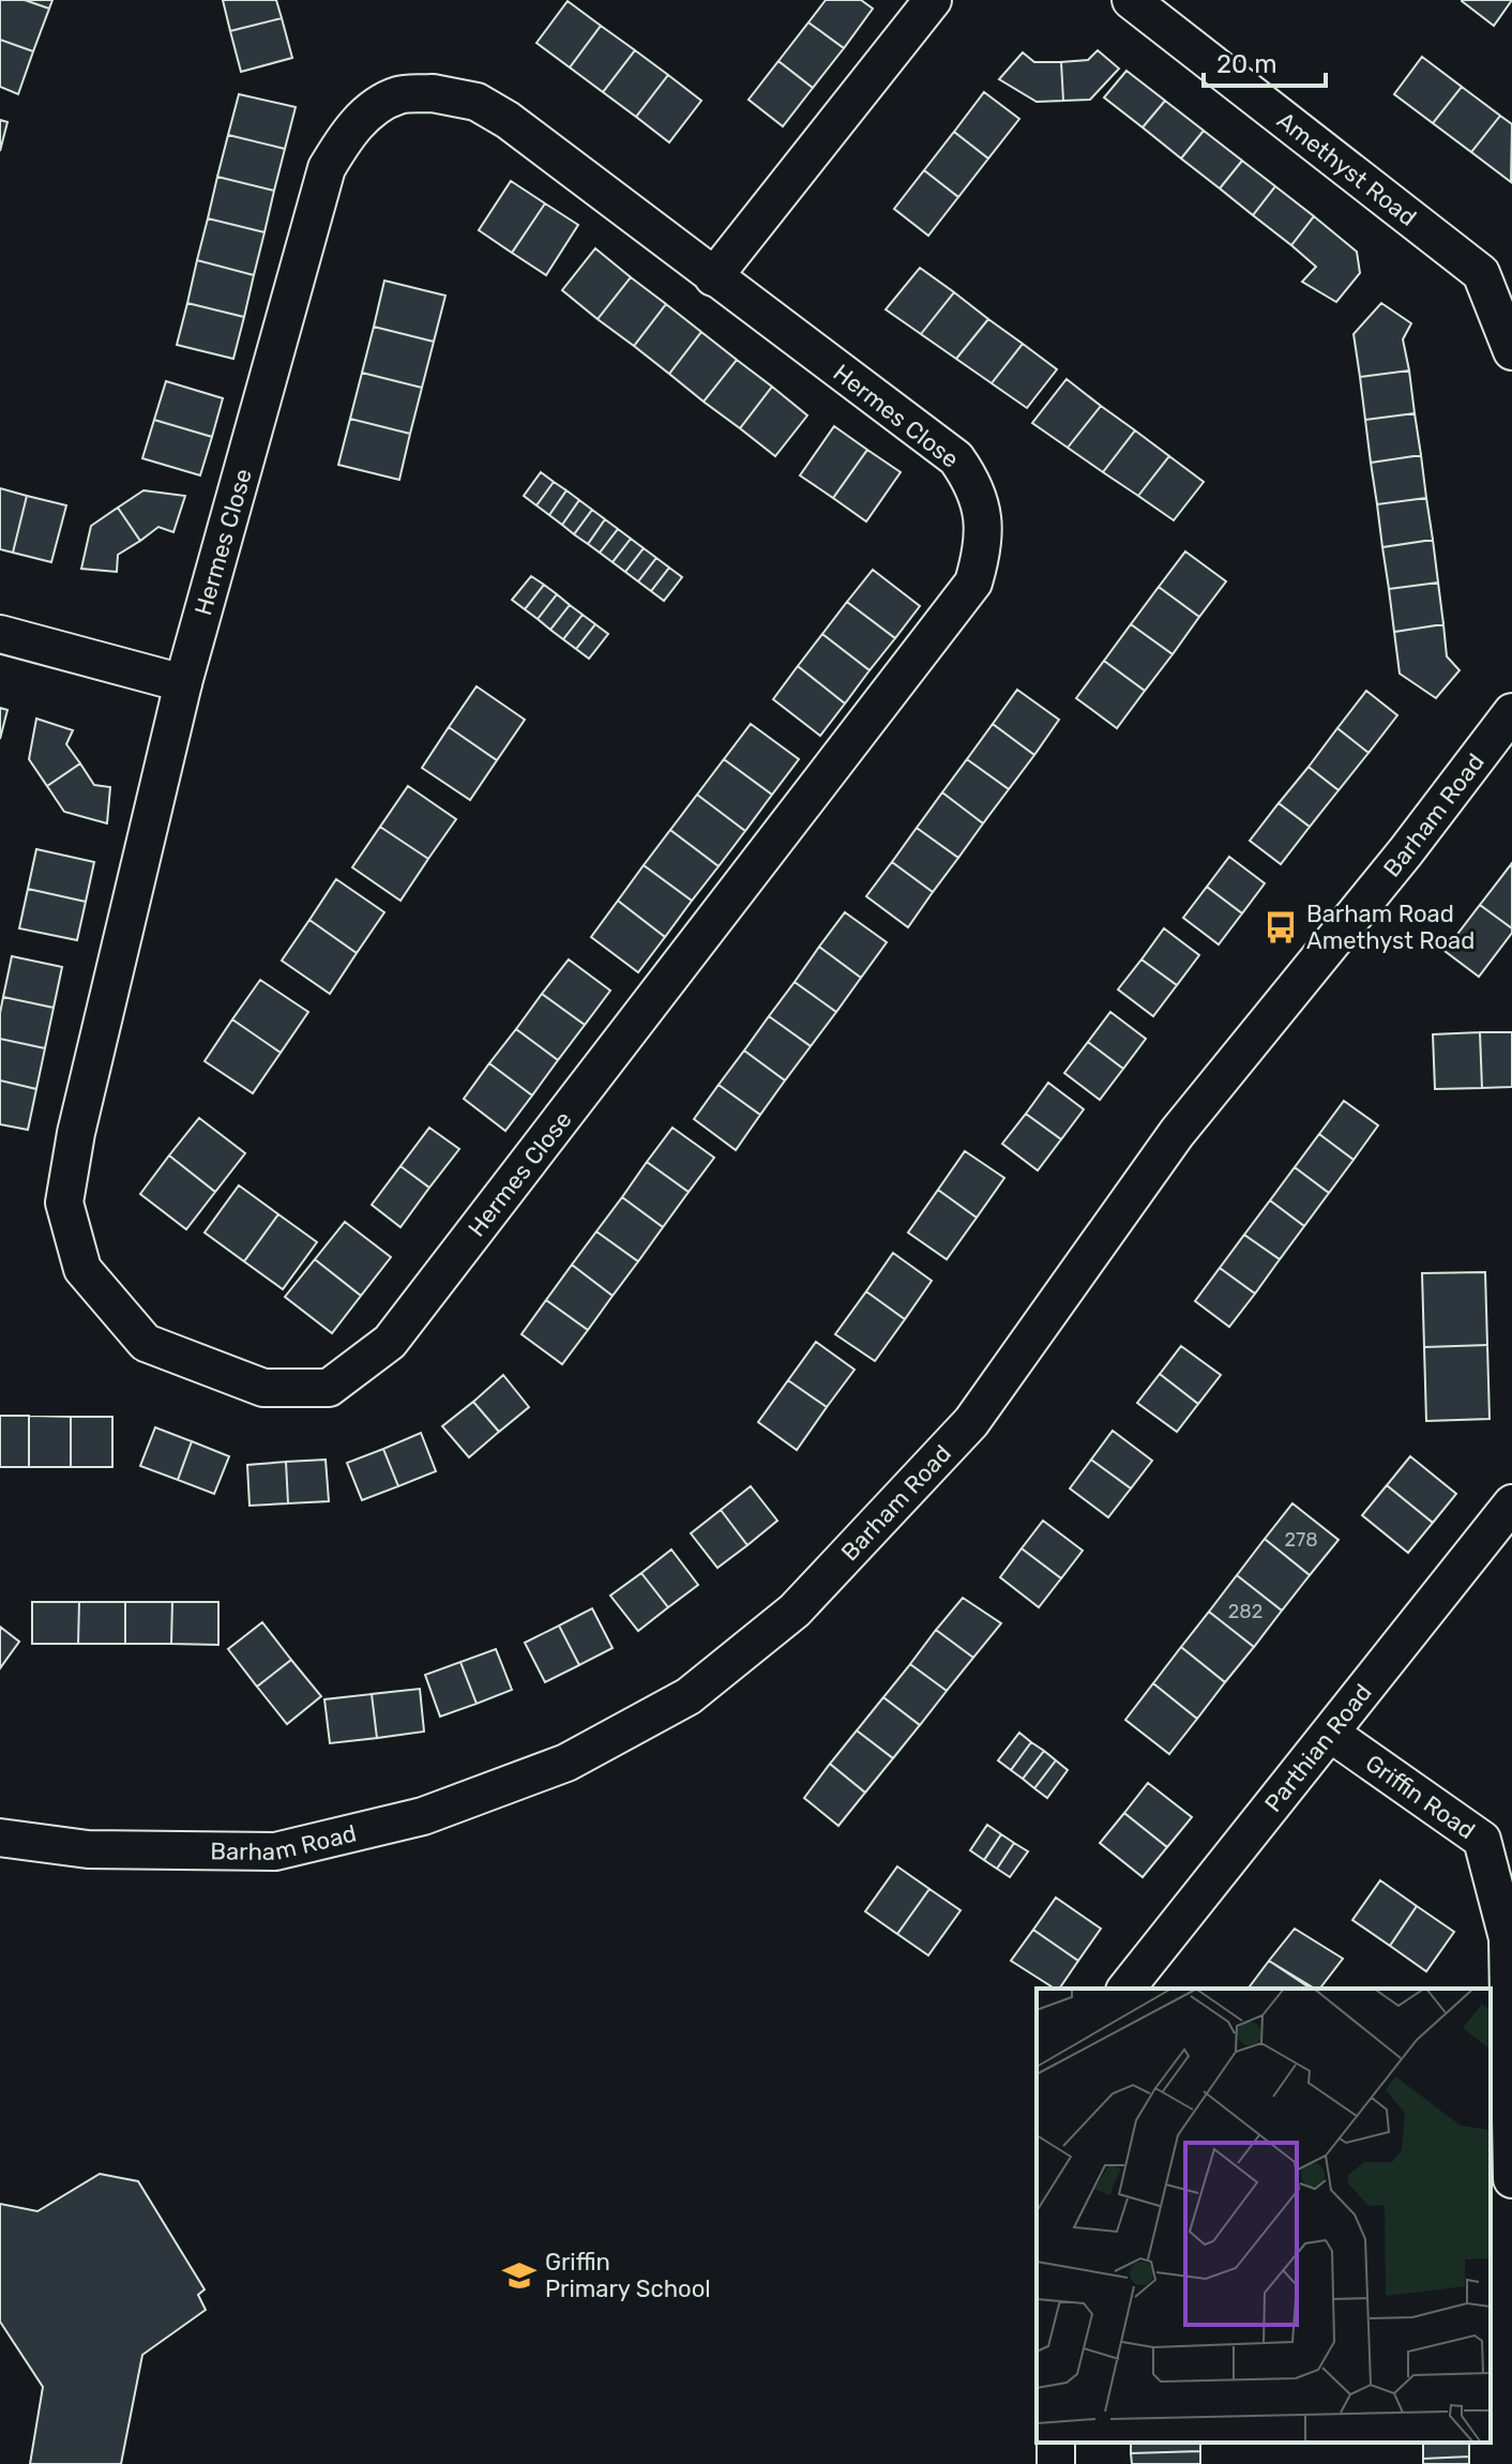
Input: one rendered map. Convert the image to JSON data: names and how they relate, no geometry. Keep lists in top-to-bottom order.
{
  "streets": {
    "street": [
      "Amethyst Road",
      "Hermes Close",
      "Barham Road",
      "Parthian Road",
      "Griffin Road"
    ]
  },
  "crossings": [
    ["Parthian Road", "Griffin Road"]
  ],
  "places": {
    "bus stop": ["Barham Road Amethyst Road"],
    "school or university": ["Griffin Primary School"]
  },
  "house_numbers": ["278", "282"],
  "scale_bar": "20 m"
}
